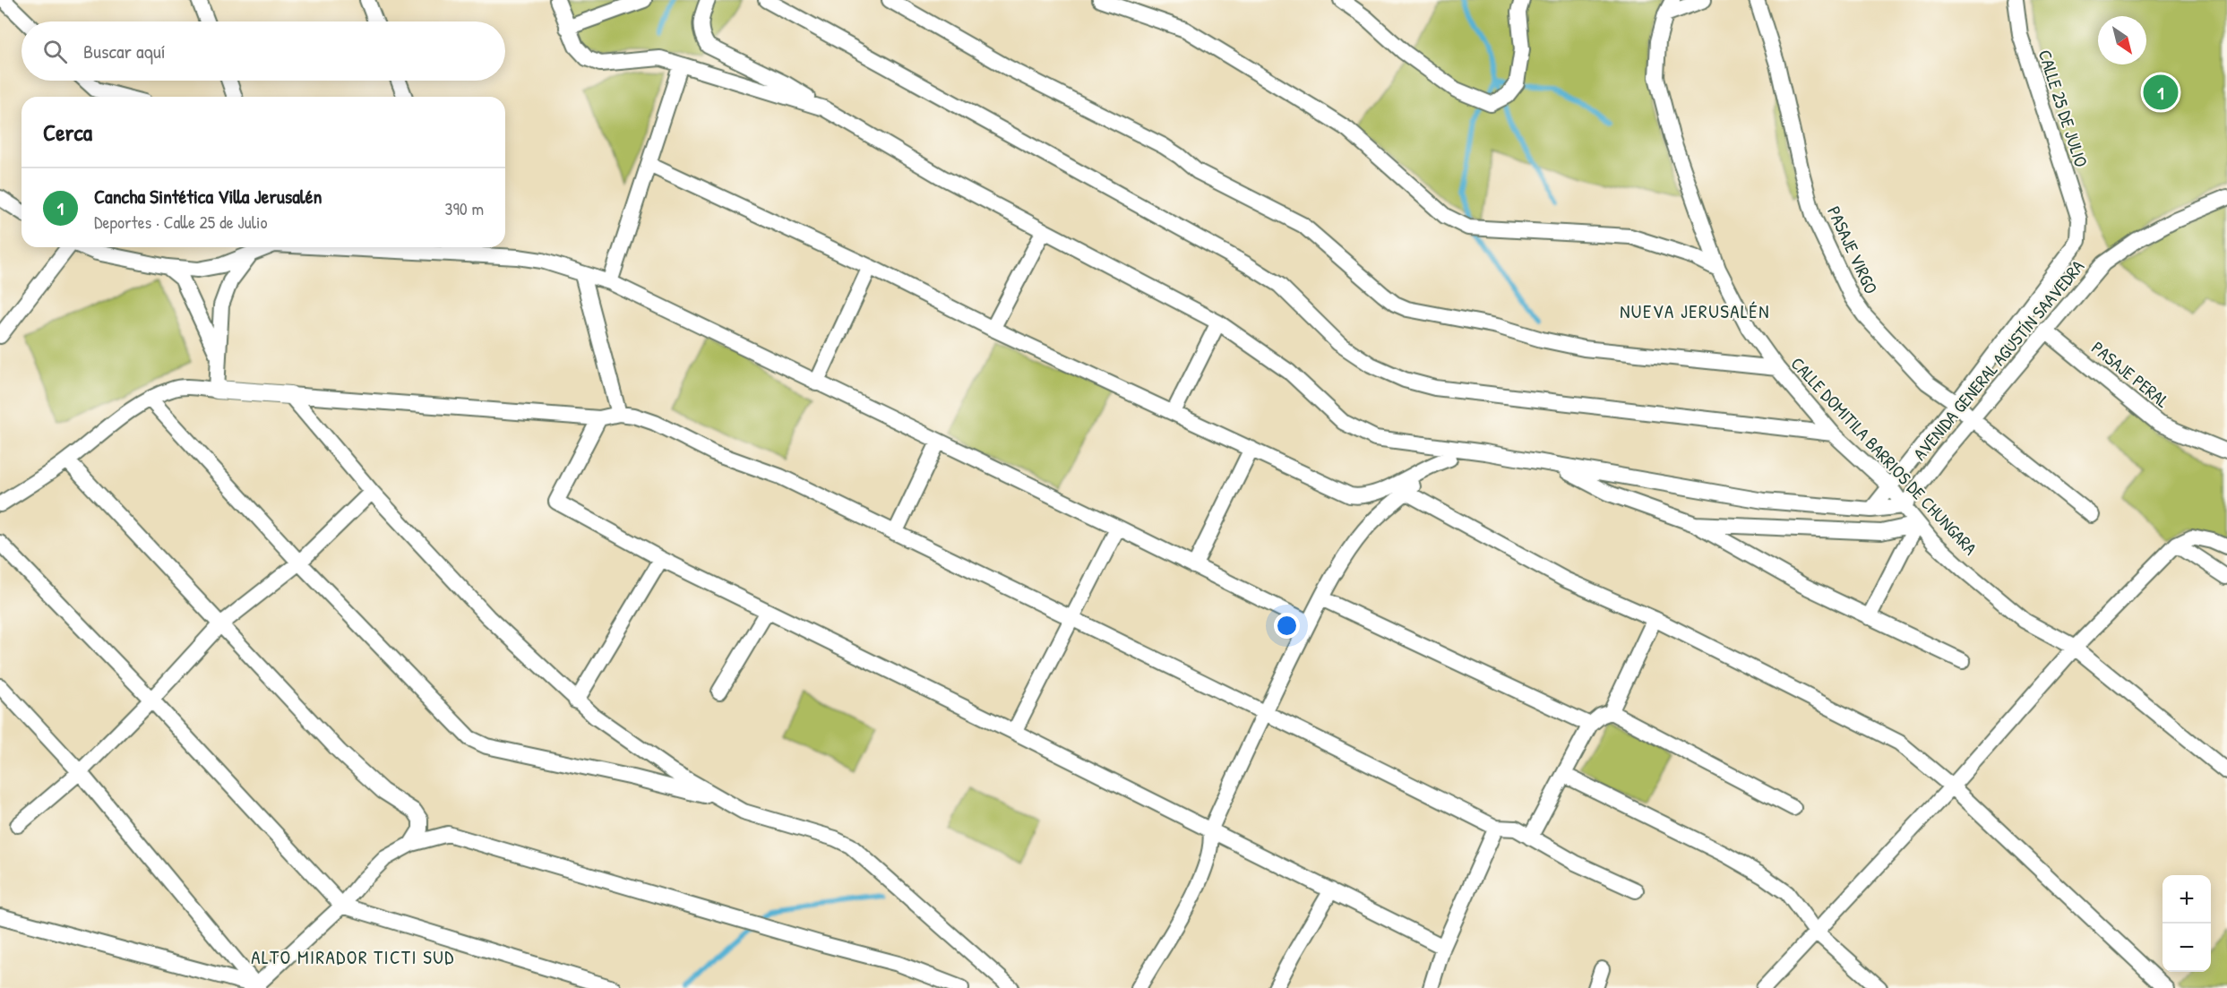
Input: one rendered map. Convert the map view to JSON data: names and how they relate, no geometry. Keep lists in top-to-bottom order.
{
  "streets": {
    "street": [
      "CALLE 25 DE JULIO",
      "PASAJE VIRGO",
      "AVENIDA GENERAL AGUSTÍN SAAVEDRA",
      "PASAJE PERAL",
      "CALLE DOMITILA BARRIOS DE CHUNGARA"
    ]
  },
  "crossings": [
    ["CALLE 25 DE JULIO", "PASAJE VIRGO"],
    ["PASAJE VIRGO", "AVENIDA GENERAL AGUSTÍN SAAVEDRA"],
    ["AVENIDA GENERAL AGUSTÍN SAAVEDRA", "PASAJE PERAL"],
    ["AVENIDA GENERAL AGUSTÍN SAAVEDRA", "CALLE DOMITILA BARRIOS DE CHUNGARA"]
  ],
  "districts": ["NUEVA JERUSALÉN", "ALTO MIRADOR TICTI SUD"],
  "north": "bottom right",
  "page": {
    "search": "Buscar aquí",
    "pins": "1",
    "heading": "Cerca",
    "list": [
      {
        "mark": "1",
        "name": "Cancha Sintética Villa Jerusalén",
        "note": "Deportes · Calle 25 de Julio",
        "value": "390 m"
      }
    ],
    "map_buttons": ["+", "−"]
  }
}
